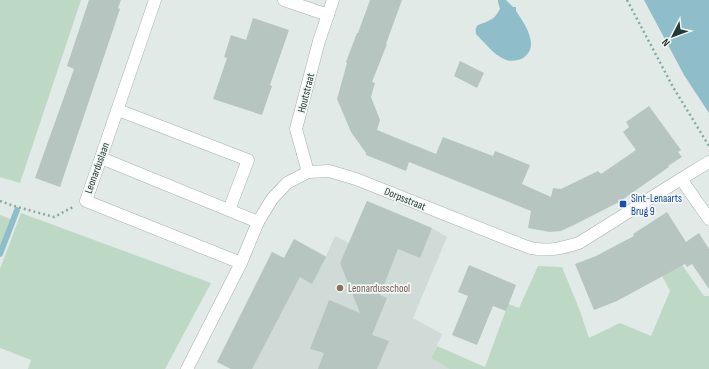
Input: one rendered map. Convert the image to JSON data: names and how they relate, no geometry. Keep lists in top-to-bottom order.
{
  "streets": {
    "street": ["Houtstraat", "Leonarduslaan", "Dorpsstraat"]
  },
  "crossings": [
    ["Houtstraat", "Dorpsstraat"],
    ["Leonarduslaan", "Dorpsstraat"]
  ],
  "places": {
    "transit": ["Sint-Lenaarts Brug 9"],
    "other": ["Leonardusschool"]
  },
  "north": "bottom left"
}
